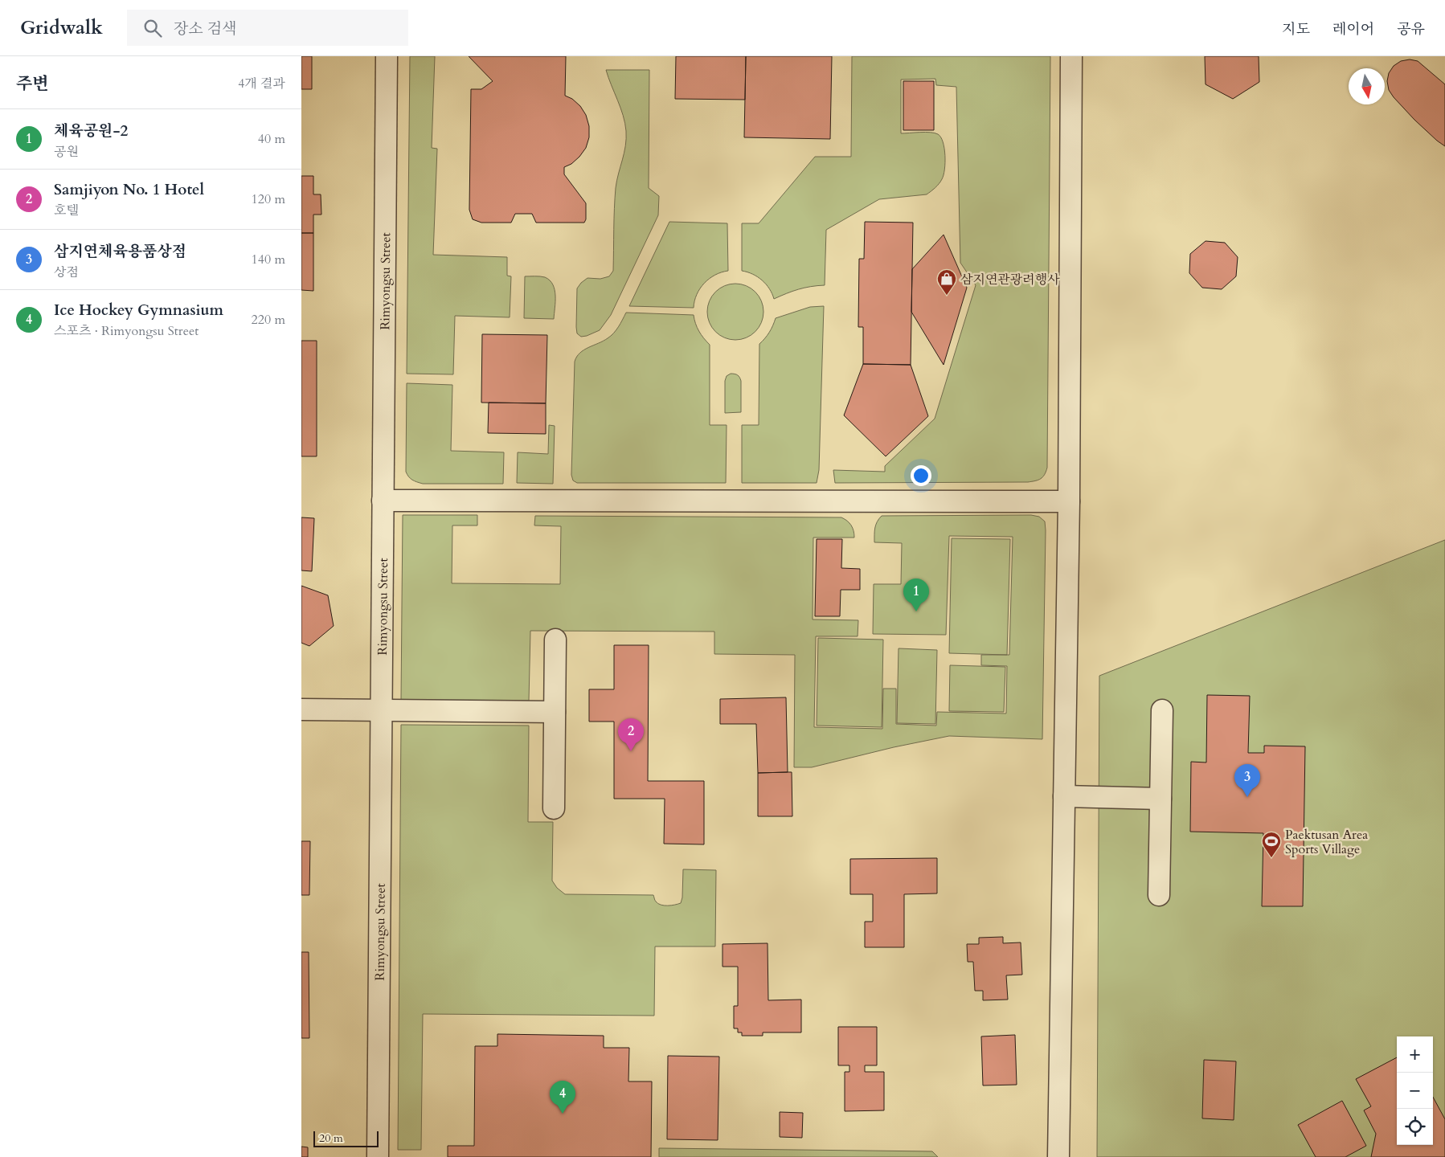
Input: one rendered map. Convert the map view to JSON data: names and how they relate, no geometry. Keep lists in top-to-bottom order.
{
  "streets": {
    "street": ["Rimyongsu Street"]
  },
  "places": {
    "shop": ["삼지연관광려행사"],
    "sports": ["Paektusan Area Sports Village"]
  },
  "scale_bar": "20 m",
  "north": "bottom",
  "page": {
    "header": "Gridwalk",
    "search": "장소 검색",
    "nav": ["지도", "레이어", "공유"],
    "heading": ["주변", "4개 결과"],
    "list": [
      {
        "mark": "1",
        "name": "체육공원-2",
        "note": "공원",
        "value": "40 m"
      },
      {
        "mark": "2",
        "name": "Samjiyon No. 1 Hotel",
        "note": "호텔",
        "value": "120 m"
      },
      {
        "mark": "3",
        "name": "삼지연체육용품상점",
        "note": "상점",
        "value": "140 m"
      },
      {
        "mark": "4",
        "name": "Ice Hockey Gymnasium",
        "note": "스포츠 · Rimyongsu Street",
        "value": "220 m"
      }
    ],
    "pins": [
      "1",
      "2",
      "3",
      "4"
    ],
    "map_buttons": ["+", "−"],
    "scale": "20 m"
  }
}
